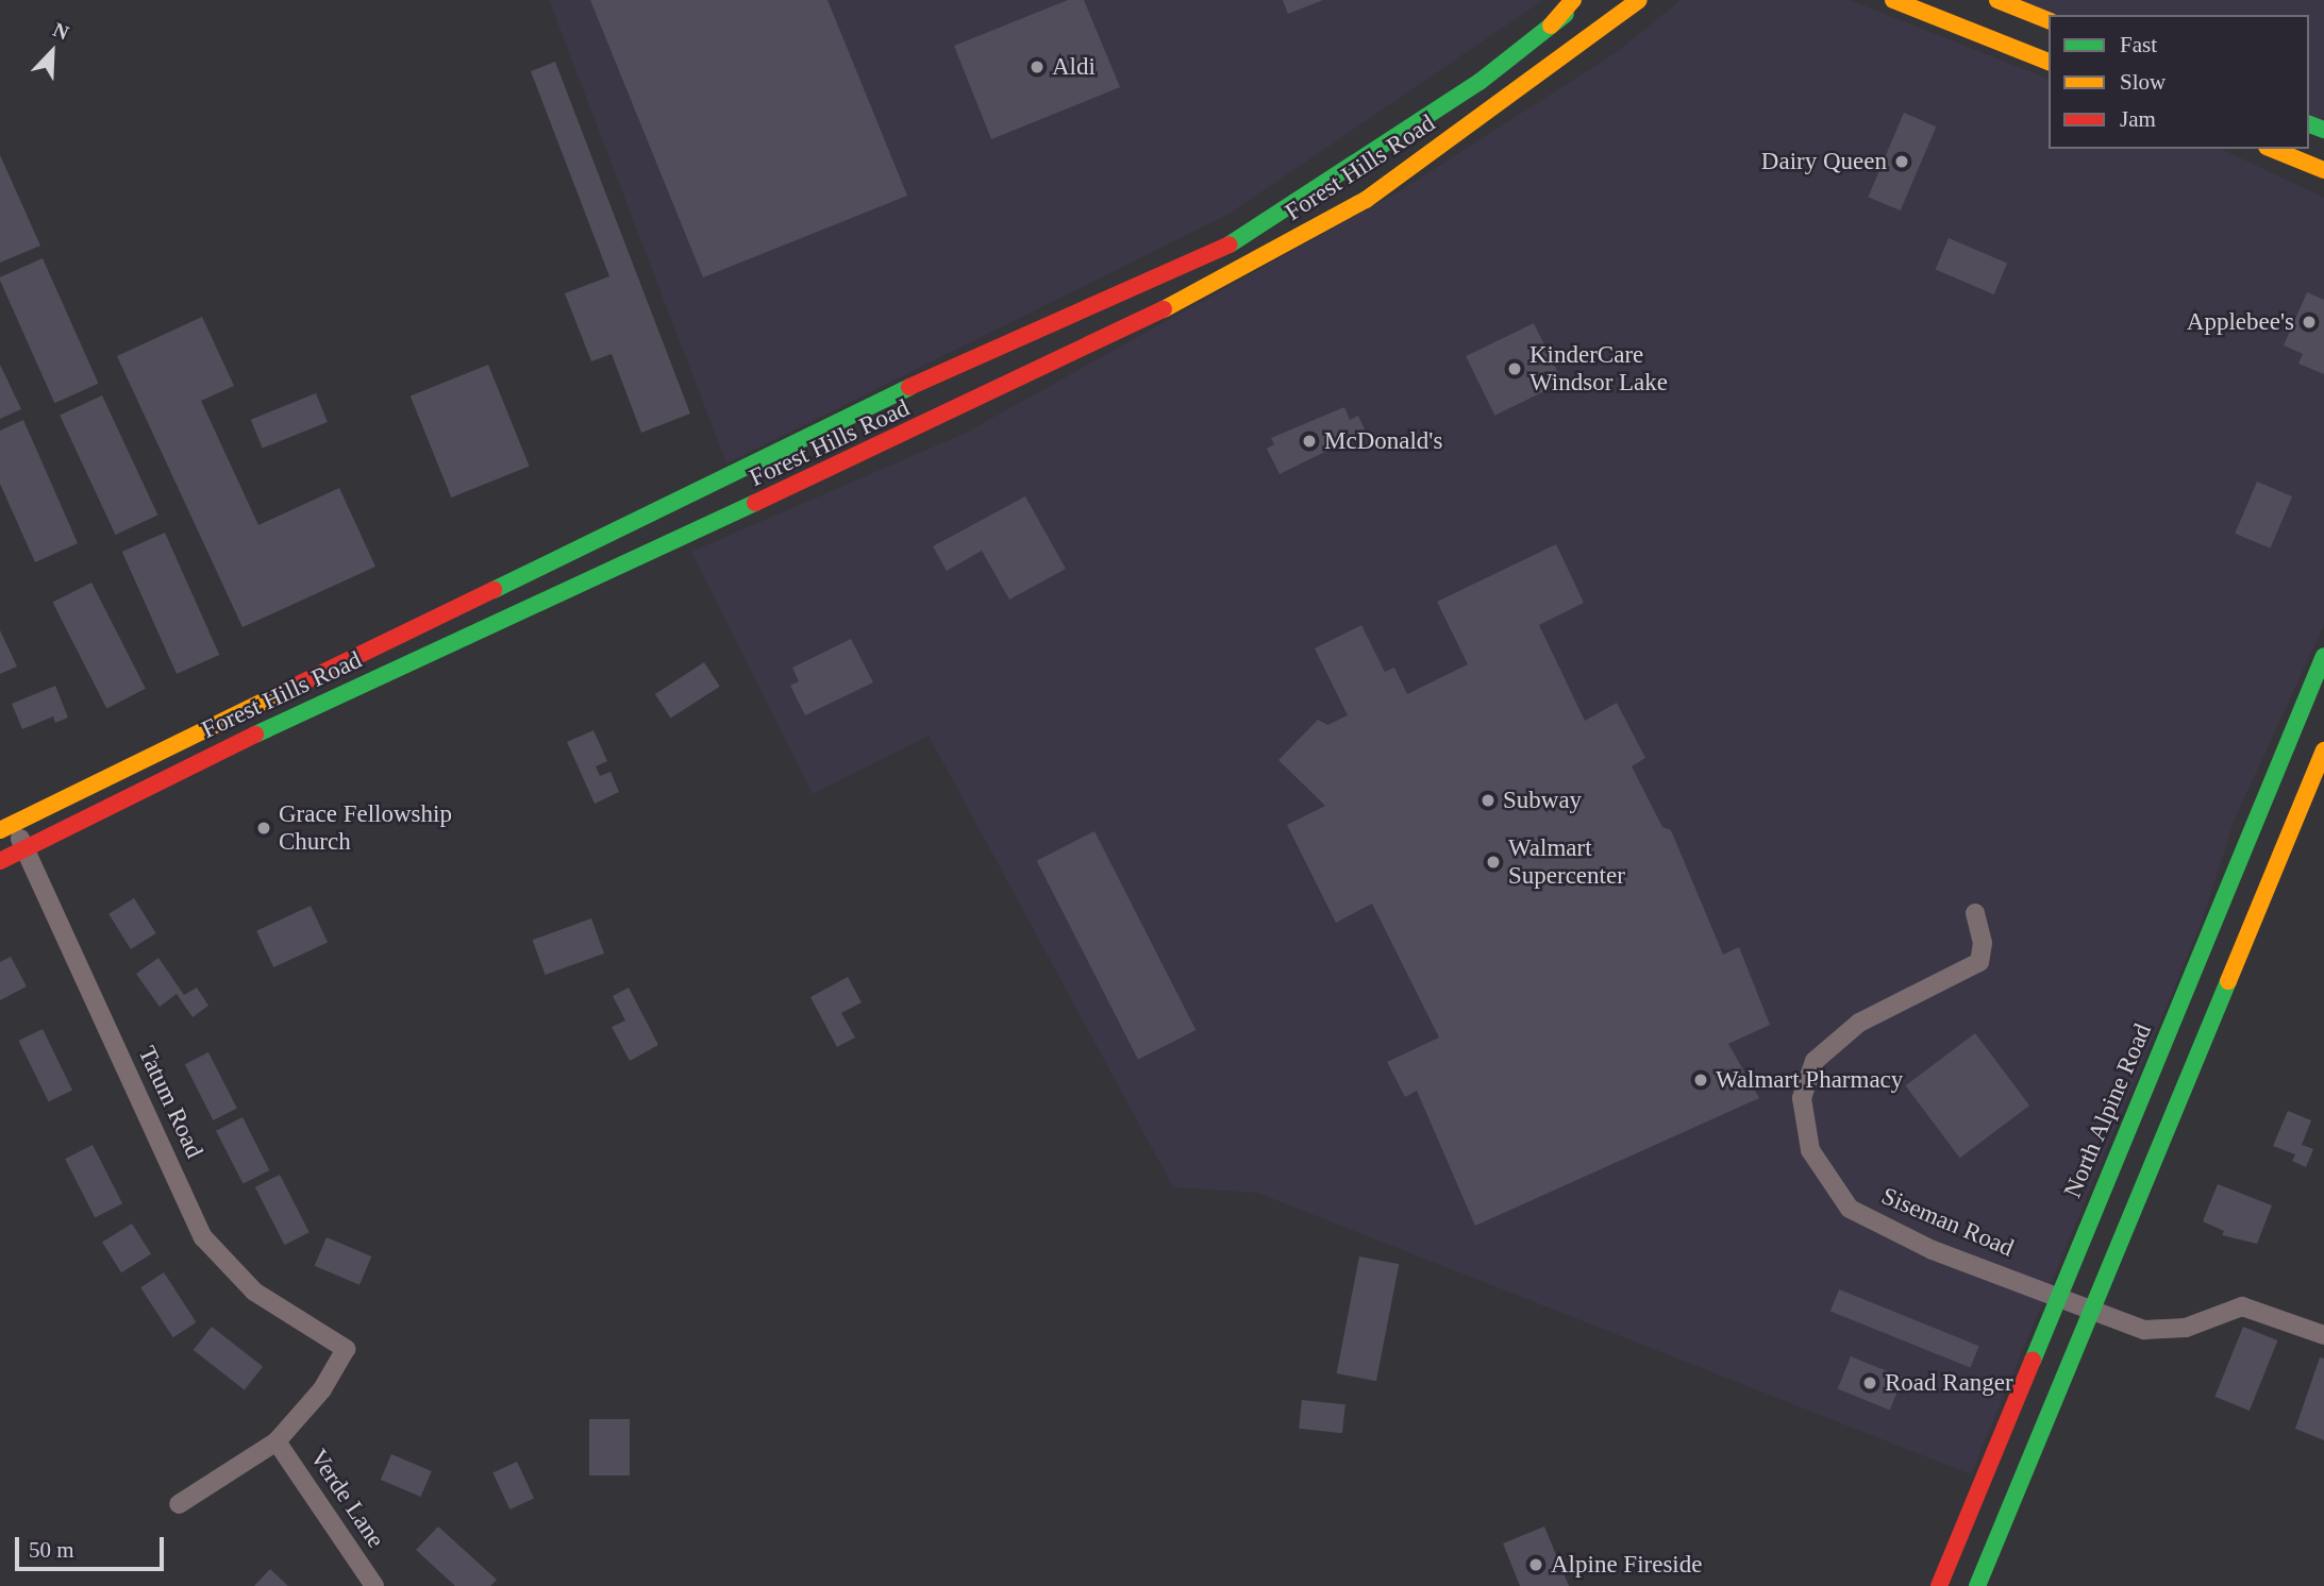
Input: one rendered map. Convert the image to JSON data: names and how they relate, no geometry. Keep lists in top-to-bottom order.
{
  "streets": {
    "street": [
      "Forest Hills Road",
      "Tatum Road",
      "North Alpine Road",
      "Siseman Road",
      "Verde Lane"
    ]
  },
  "crossings": [
    ["Forest Hills Road", "Tatum Road"],
    ["Tatum Road", "Verde Lane"],
    ["North Alpine Road", "Siseman Road"]
  ],
  "places": [
    "Aldi",
    "Dairy Queen",
    "Applebee's",
    "KinderCare Windsor Lake",
    "McDonald's",
    "Subway",
    "Grace Fellowship Church",
    "Walmart Supercenter",
    "Walmart Pharmacy",
    "Road Ranger",
    "Alpine Fireside"
  ],
  "legend": ["Fast", "Slow", "Jam"],
  "scale_bar": "50 m",
  "north": "top right"
}
